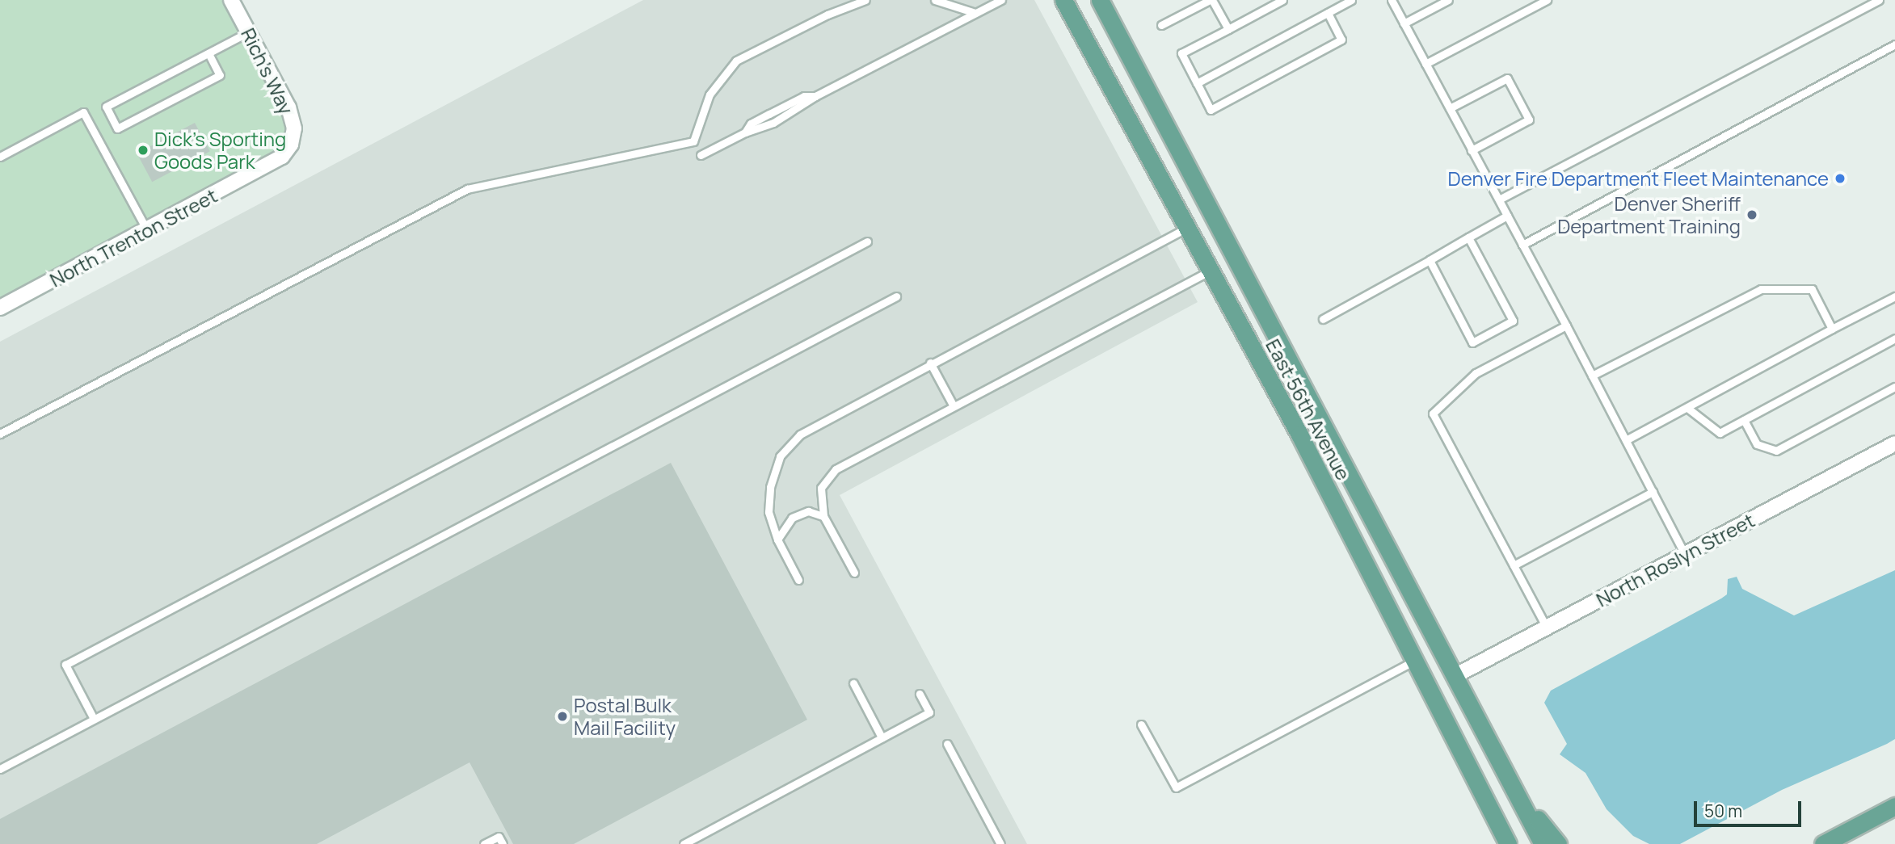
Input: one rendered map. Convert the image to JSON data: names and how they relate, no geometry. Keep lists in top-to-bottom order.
{
  "streets": {
    "main road": ["East 56th Avenue"],
    "street": ["Rich's Way", "North Trenton Street", "North Roslyn Street"]
  },
  "crossings": [
    ["Rich's Way", "North Trenton Street"],
    ["East 56th Avenue", "North Roslyn Street"]
  ],
  "places": [
    "Dick’s Sporting Goods Park",
    "Denver Fire Department Fleet Maintenance",
    "Denver Sheriff Department Training",
    "Postal Bulk Mail Facility"
  ],
  "scale_bar": "50 m"
}
